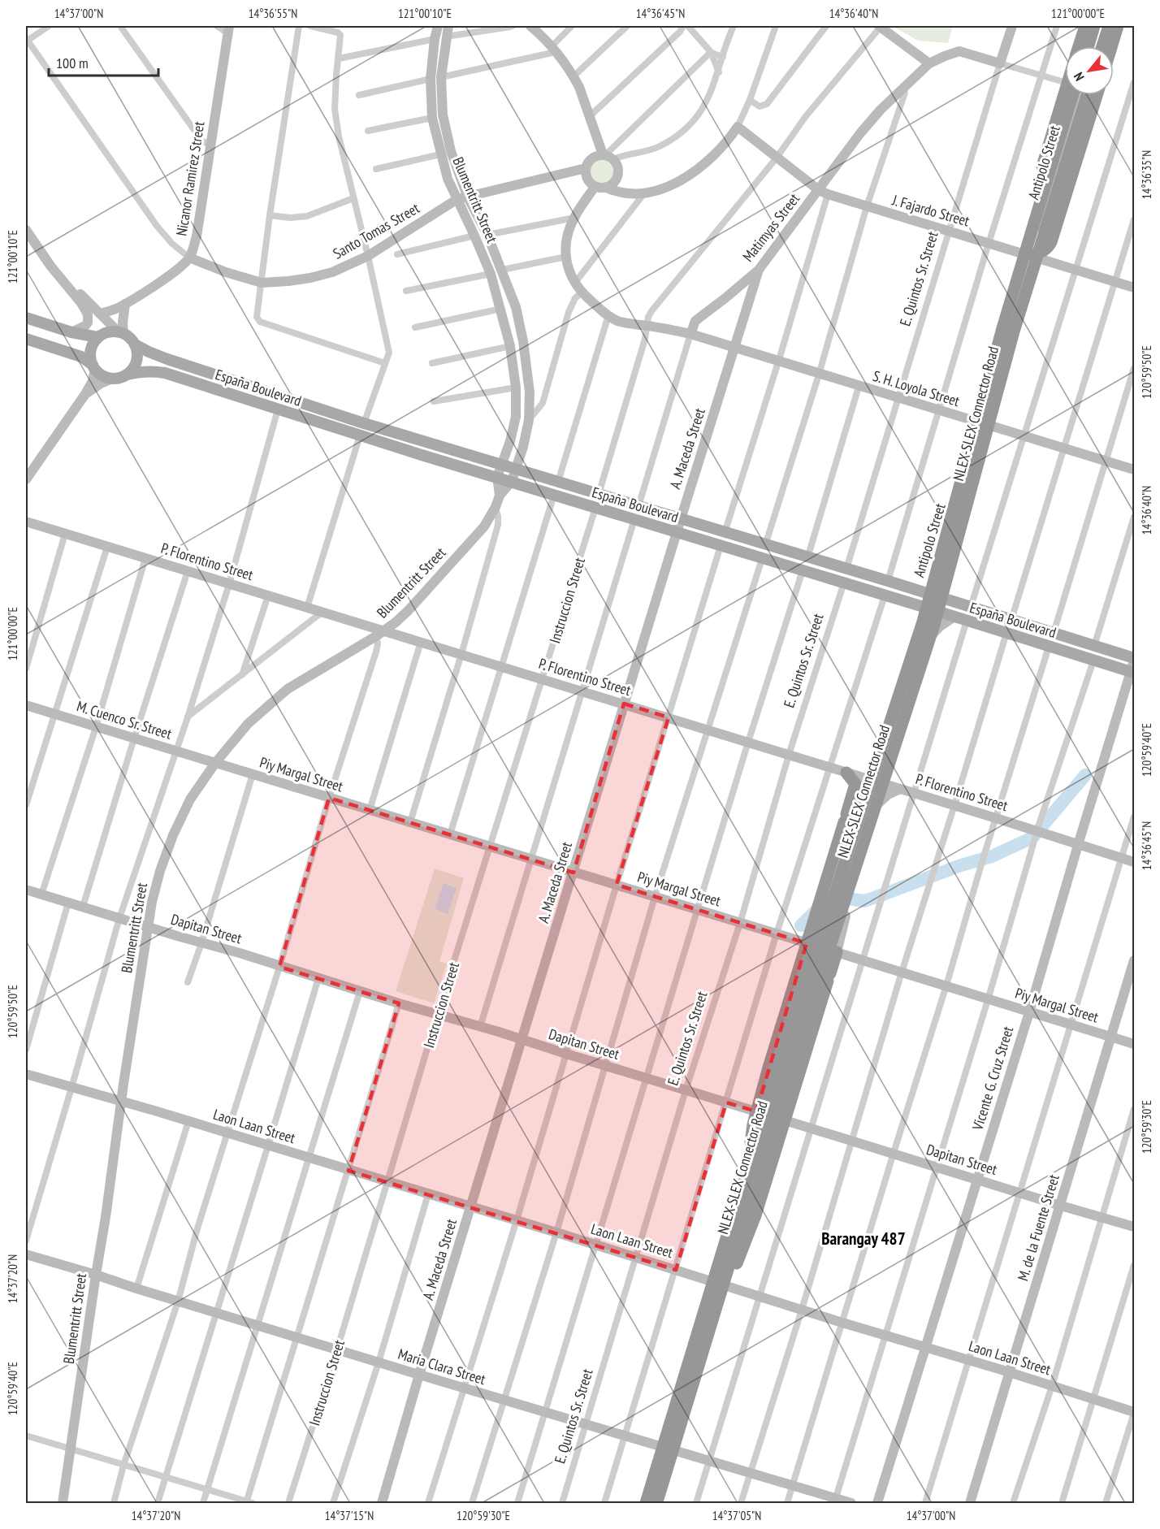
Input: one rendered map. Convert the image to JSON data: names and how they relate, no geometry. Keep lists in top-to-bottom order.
{
  "streets": {
    "highway": ["NLEX-SLEX Connector Road"],
    "main road": ["España Boulevard"],
    "street": [
      "Antipolo Street",
      "Nicanor Ramirez Street",
      "Blumentritt Street",
      "J. Fajardo Street",
      "Matimyas Street",
      "Santo Tomas Street",
      "E. Quintos Sr. Street",
      "S. H. Loyola Street",
      "A. Maceda Street",
      "P. Florentino Street",
      "Instruccion Street",
      "M. Cuenco Sr. Street",
      "Piy Margal Street",
      "Dapitan Street",
      "Vicente G. Cruz Street",
      "Laon Laan Street",
      "M. de la Fuente Street",
      "Maria Clara Street"
    ]
  },
  "crossings": [
    ["Antipolo Street", "J. Fajardo Street"],
    ["Antipolo Street", "España Boulevard"],
    ["Antipolo Street", "S. H. Loyola Street"],
    ["Antipolo Street", "P. Florentino Street"],
    ["Nicanor Ramirez Street", "Santo Tomas Street"],
    ["Blumentritt Street", "Santo Tomas Street"],
    ["Blumentritt Street", "España Boulevard"],
    ["Blumentritt Street", "P. Florentino Street"],
    ["Blumentritt Street", "M. Cuenco Sr. Street"],
    ["Blumentritt Street", "Piy Margal Street"],
    ["Blumentritt Street", "Dapitan Street"],
    ["Blumentritt Street", "Laon Laan Street"],
    ["Blumentritt Street", "Maria Clara Street"],
    ["J. Fajardo Street", "Matimyas Street"],
    ["J. Fajardo Street", "E. Quintos Sr. Street"],
    ["Matimyas Street", "S. H. Loyola Street"],
    ["Matimyas Street", "A. Maceda Street"],
    ["E. Quintos Sr. Street", "España Boulevard"],
    ["E. Quintos Sr. Street", "S. H. Loyola Street"],
    ["E. Quintos Sr. Street", "P. Florentino Street"],
    ["E. Quintos Sr. Street", "Piy Margal Street"],
    ["E. Quintos Sr. Street", "Dapitan Street"],
    ["E. Quintos Sr. Street", "Laon Laan Street"],
    ["E. Quintos Sr. Street", "Maria Clara Street"],
    ["España Boulevard", "A. Maceda Street"],
    ["España Boulevard", "Instruccion Street"],
    ["España Boulevard", "Vicente G. Cruz Street"],
    ["S. H. Loyola Street", "A. Maceda Street"],
    ["A. Maceda Street", "P. Florentino Street"],
    ["A. Maceda Street", "Piy Margal Street"],
    ["A. Maceda Street", "Dapitan Street"],
    ["A. Maceda Street", "Laon Laan Street"],
    ["A. Maceda Street", "Maria Clara Street"],
    ["P. Florentino Street", "Instruccion Street"],
    ["P. Florentino Street", "Vicente G. Cruz Street"],
    ["Instruccion Street", "Piy Margal Street"],
    ["Instruccion Street", "Dapitan Street"],
    ["Instruccion Street", "Laon Laan Street"],
    ["Instruccion Street", "Maria Clara Street"],
    ["M. Cuenco Sr. Street", "Piy Margal Street"],
    ["Piy Margal Street", "Vicente G. Cruz Street"],
    ["Piy Margal Street", "M. de la Fuente Street"],
    ["Dapitan Street", "Vicente G. Cruz Street"],
    ["Dapitan Street", "M. de la Fuente Street"],
    ["Vicente G. Cruz Street", "Laon Laan Street"],
    ["Laon Laan Street", "M. de la Fuente Street"]
  ],
  "districts": ["Barangay 487"],
  "scale_bar": "100 m",
  "north": "bottom left",
  "coordinates": [
    "14°37'00\"N",
    "14°36'55\"N",
    "121°00'10\"E",
    "14°36'45\"N",
    "14°36'40\"N",
    "121°00'00\"E",
    "14°36'35\"N",
    "120°59'50\"E",
    "120°59'40\"E",
    "120°59'30\"E",
    "14°37'20\"N",
    "14°37'15\"N",
    "14°37'05\"N"
  ]
}
